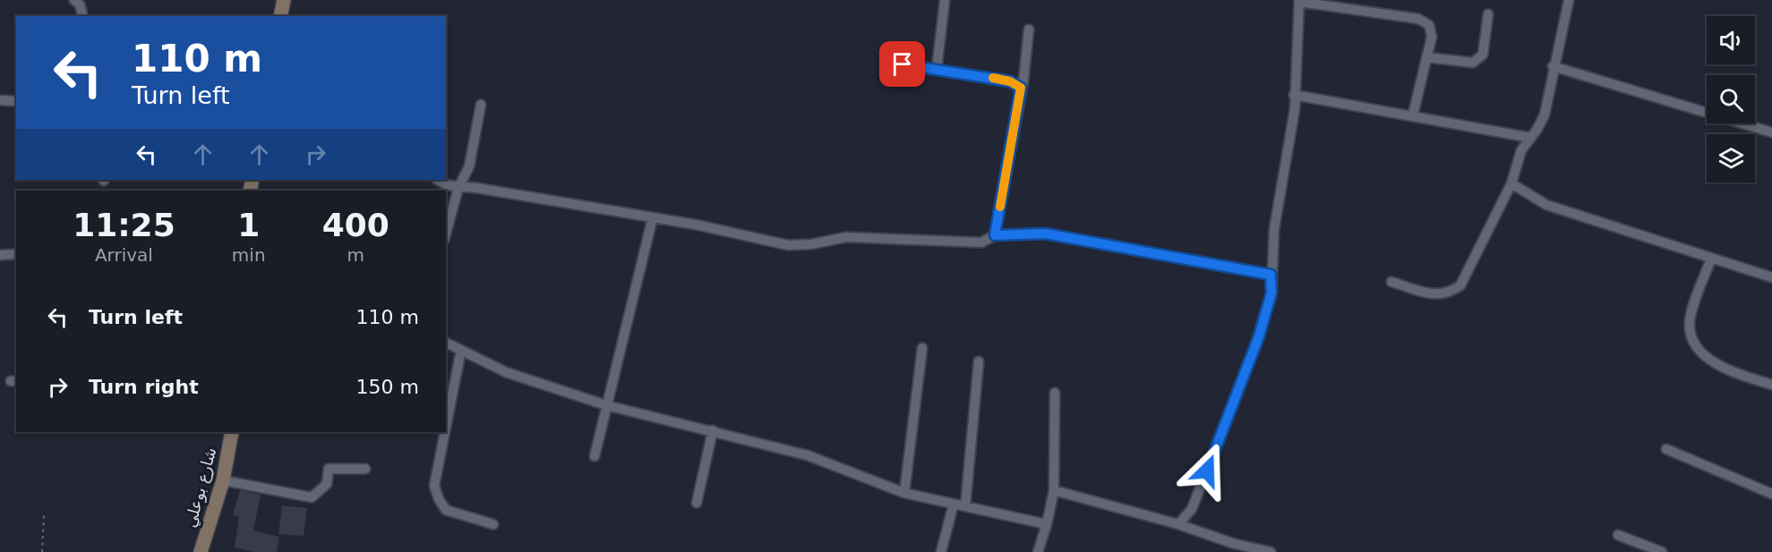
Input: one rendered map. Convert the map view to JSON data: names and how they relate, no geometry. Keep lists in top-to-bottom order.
{
  "streets": {
    "street": ["شارع بوعلي"]
  },
  "page": {
    "turn": ["110 m", "Turn left"],
    "eta": [
      "11:25",
      "Arrival",
      "1",
      "min",
      "400",
      "m"
    ],
    "list": [
      {
        "name": "Turn left",
        "value": "110 m"
      },
      {
        "name": "Turn right",
        "value": "150 m"
      }
    ]
  }
}
